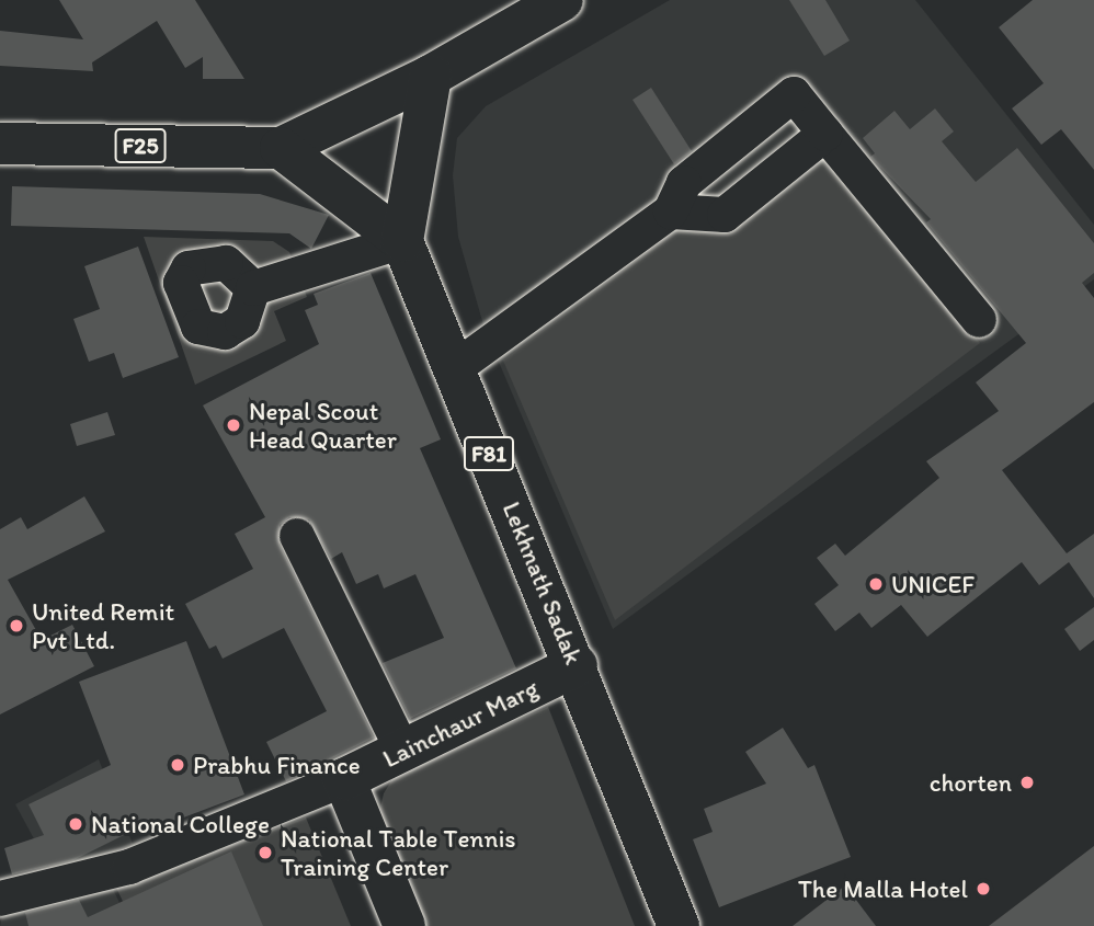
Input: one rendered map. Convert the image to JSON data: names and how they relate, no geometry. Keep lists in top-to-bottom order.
{
  "streets": {
    "main road": [
      "F25",
      "F81",
      "Lekhnath Sadak",
      "Lainchaur Marg"
    ]
  },
  "crossings": [
    ["Lekhnath Sadak", "Lainchaur Marg"]
  ],
  "places": [
    "Nepal Scout Head Quarter",
    "UNICEF",
    "United Remit Pvt Ltd.",
    "Prabhu Finance",
    "chorten",
    "National College",
    "National Table Tennis Training Center",
    "The Malla Hotel"
  ]
}
